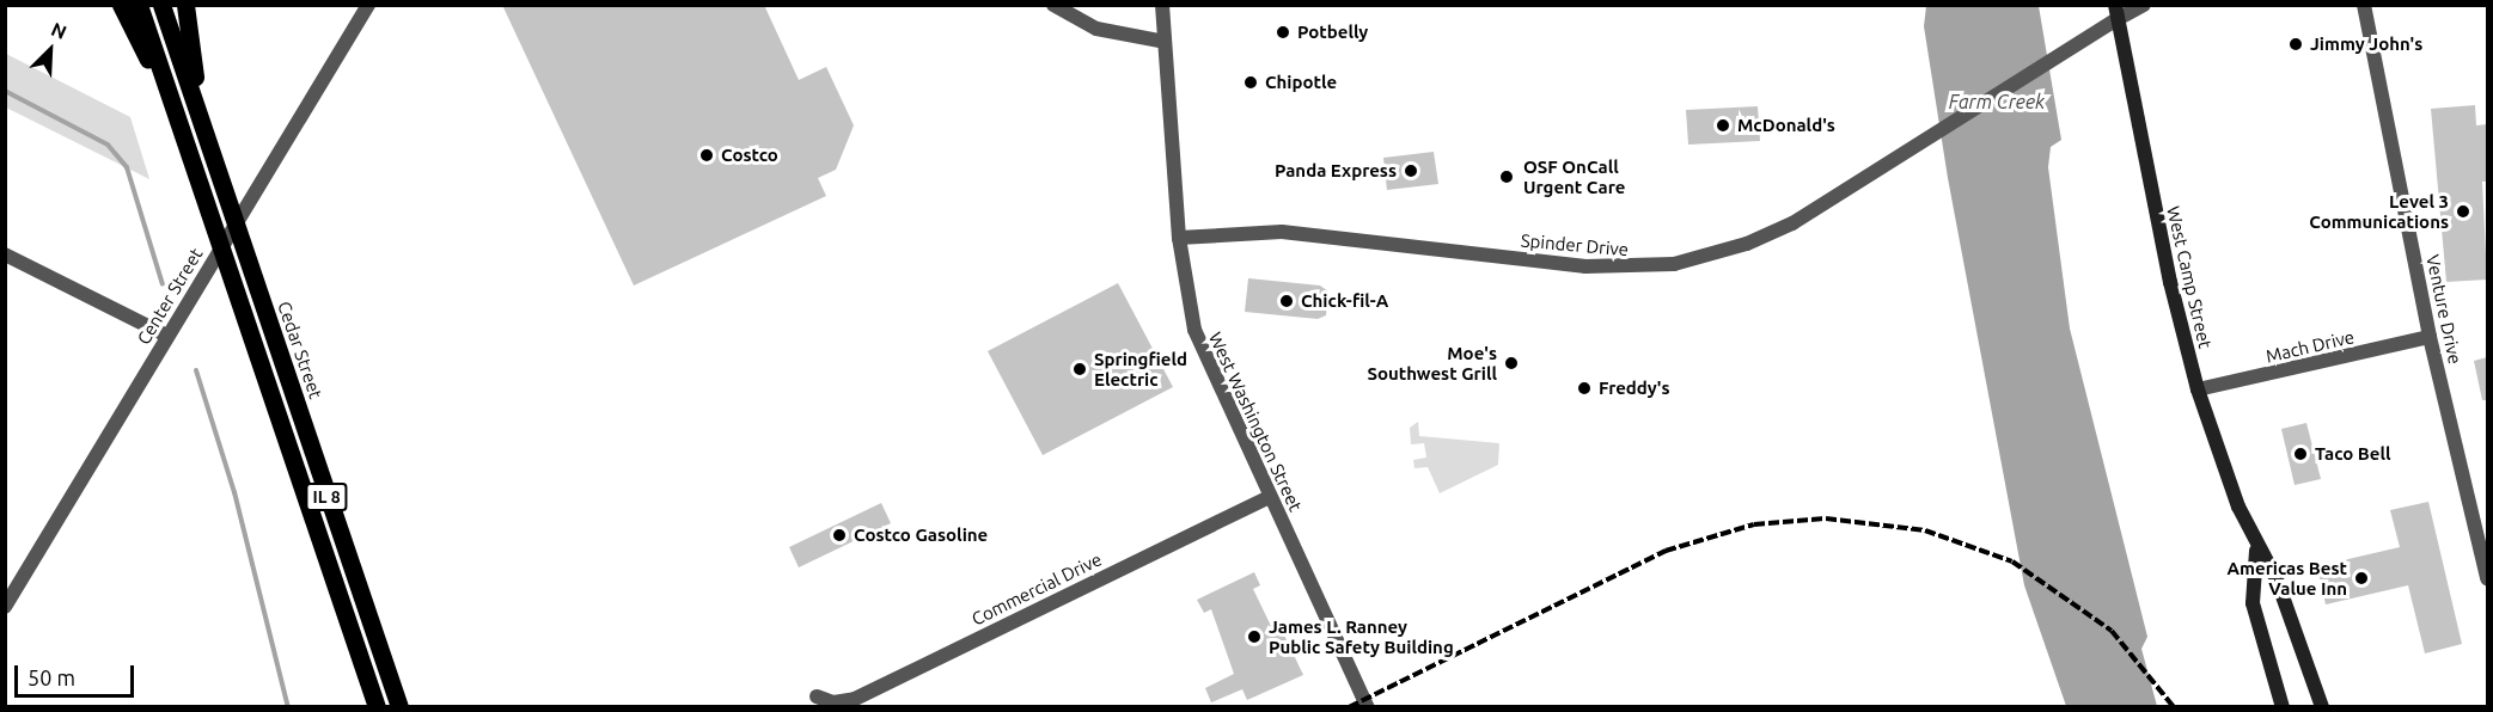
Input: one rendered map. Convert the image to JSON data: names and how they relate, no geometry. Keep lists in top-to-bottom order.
{
  "streets": {
    "main road": ["West Camp Street", "Cedar Street", "IL 8"],
    "street": [
      "Spinder Drive",
      "Center Street",
      "Venture Drive",
      "Mach Drive",
      "West Washington Street",
      "Commercial Drive"
    ]
  },
  "crossings": [
    ["Spinder Drive", "West Camp Street"],
    ["Spinder Drive", "West Washington Street"],
    ["West Camp Street", "Mach Drive"],
    ["Venture Drive", "Mach Drive"],
    ["West Washington Street", "Commercial Drive"]
  ],
  "water": ["Farm Creek"],
  "places": [
    "Potbelly",
    "Jimmy John's",
    "Chipotle",
    "McDonald's",
    "Costco",
    "Panda Express",
    "OSF OnCall Urgent Care",
    "Level 3 Communications",
    "Chick-fil-A",
    "Moe's Southwest Grill",
    "Springfield Electric",
    "Freddy's",
    "Taco Bell",
    "Costco Gasoline",
    "Americas Best Value Inn",
    "James L. Ranney Public Safety Building"
  ],
  "scale_bar": "50 m",
  "north": "top right"
}
